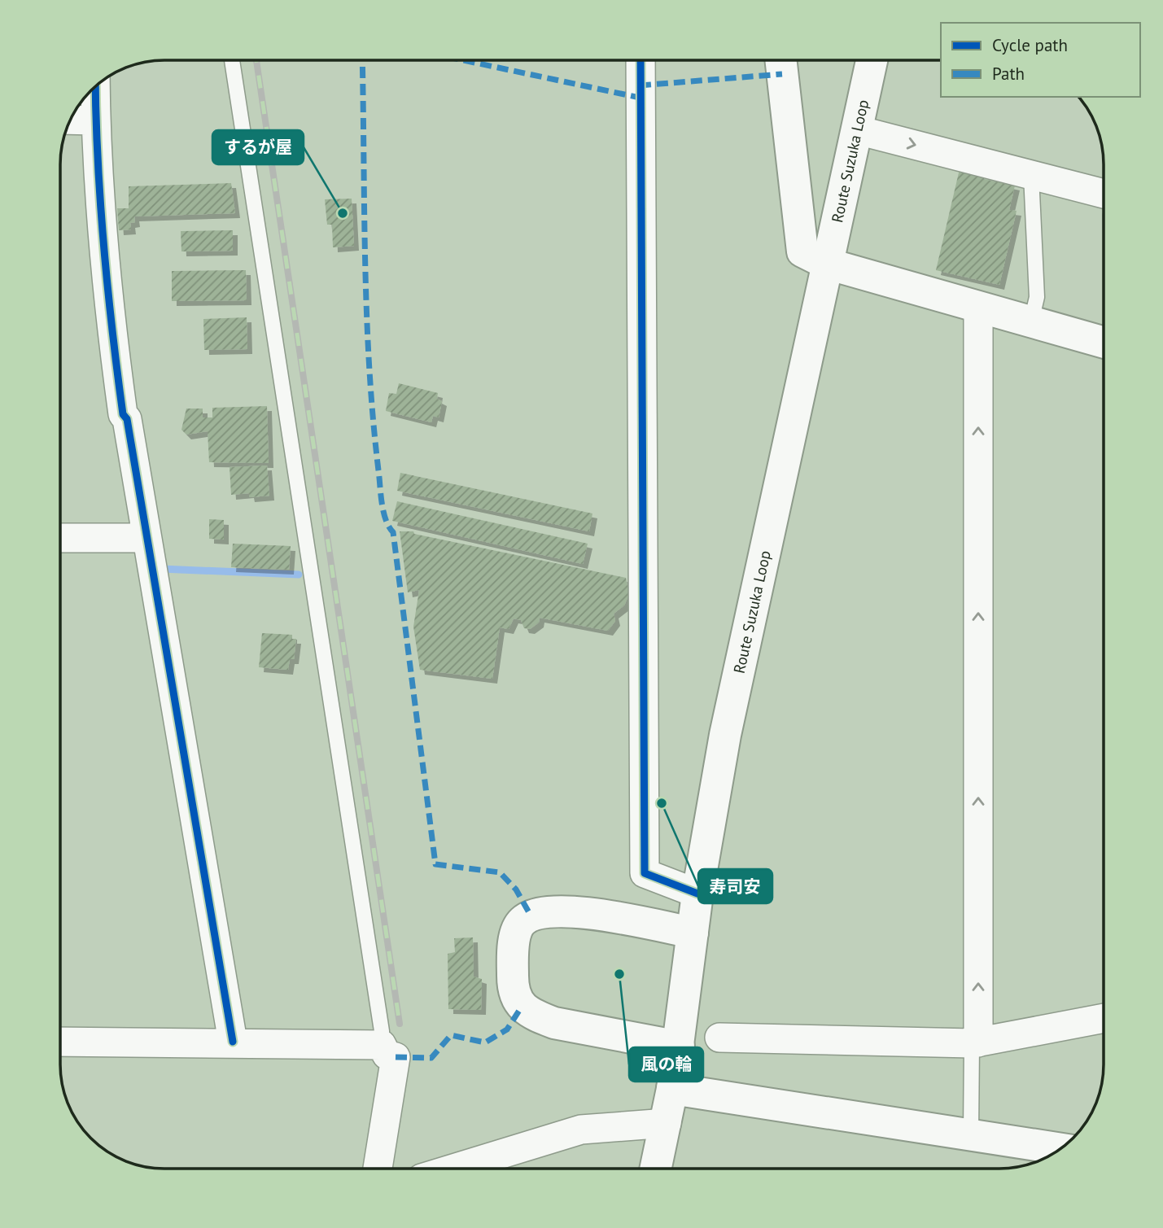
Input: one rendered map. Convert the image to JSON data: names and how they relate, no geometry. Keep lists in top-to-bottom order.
{
  "streets": {
    "street": ["Route Suzuka Loop"]
  },
  "places": ["するが屋", "寿司安", "風の輪"],
  "legend": ["Cycle path", "Path"]
}
